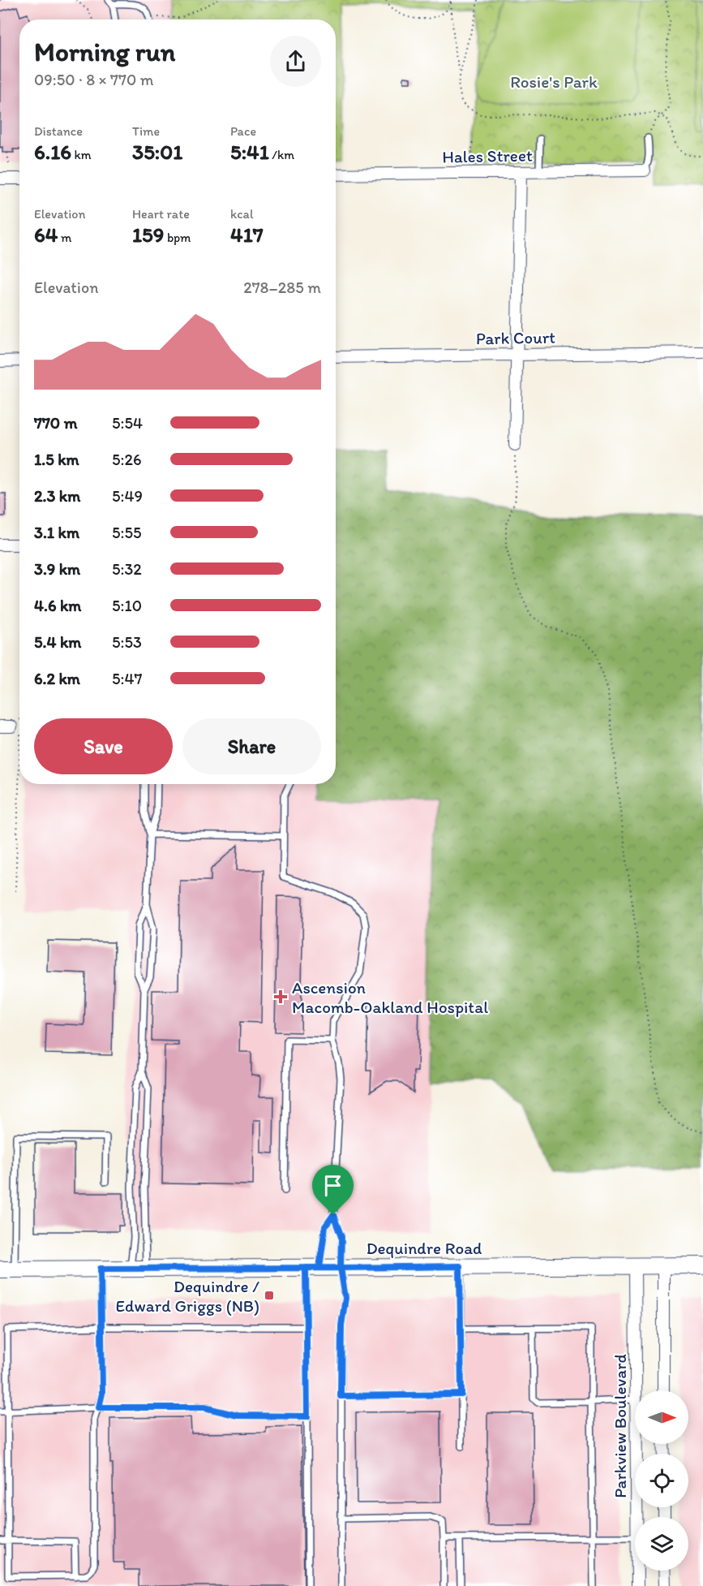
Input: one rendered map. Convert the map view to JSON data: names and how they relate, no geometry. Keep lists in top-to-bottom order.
{
  "streets": {
    "main road": ["Dequindre Road"],
    "street": ["Hales Street", "Park Court", "Parkview Boulevard"]
  },
  "crossings": [
    ["Dequindre Road", "Parkview Boulevard"]
  ],
  "parks": ["Rosie's Park"],
  "places": {
    "health": ["Ascension Macomb-Oakland Hospital"],
    "transit": ["Dequindre / Edward Griggs (NB)"]
  },
  "north": "right",
  "page": {
    "heading": ["Morning run", "09:50 · 8 × 770 m"],
    "stats": [
      ["Distance", "6.16 km"],
      ["Time", "35:01"],
      ["Pace", "5:41 /km"],
      ["Elevation", "64 m"],
      ["Heart rate", "159 bpm"],
      ["kcal", "417"]
    ],
    "chart": ["Elevation", "278–285 m"],
    "list": [
      {
        "name": "770 m",
        "note": "5:54"
      },
      {
        "name": "1.5 km",
        "note": "5:26"
      },
      {
        "name": "2.3 km",
        "note": "5:49"
      },
      {
        "name": "3.1 km",
        "note": "5:55"
      },
      {
        "name": "3.9 km",
        "note": "5:32"
      },
      {
        "name": "4.6 km",
        "note": "5:10"
      },
      {
        "name": "5.4 km",
        "note": "5:53"
      },
      {
        "name": "6.2 km",
        "note": "5:47"
      }
    ],
    "buttons": ["Save", "Share"]
  }
}
